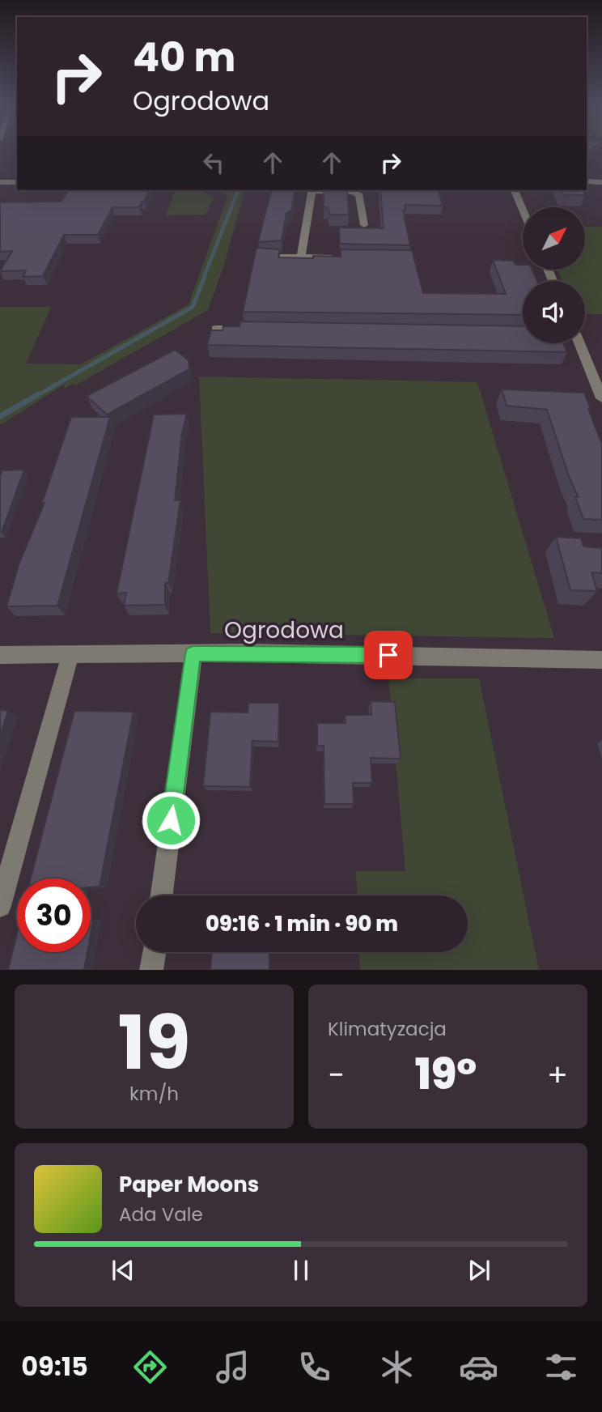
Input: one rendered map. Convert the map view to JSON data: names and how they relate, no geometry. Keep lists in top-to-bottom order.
{
  "streets": {
    "street": ["Ogrodowa"]
  },
  "north": "top right",
  "page": {
    "turn": ["40 m", "Ogrodowa"],
    "limit": "30",
    "trip": "09:16 · 1 min · 90 m",
    "tile": [
      ["19", "km/h"],
      "Klimatyzacja"
    ],
    "heat": ["−", "19°", "+"],
    "song": ["Paper Moons", "Ada Vale"],
    "tabs": "09:15"
  }
}
